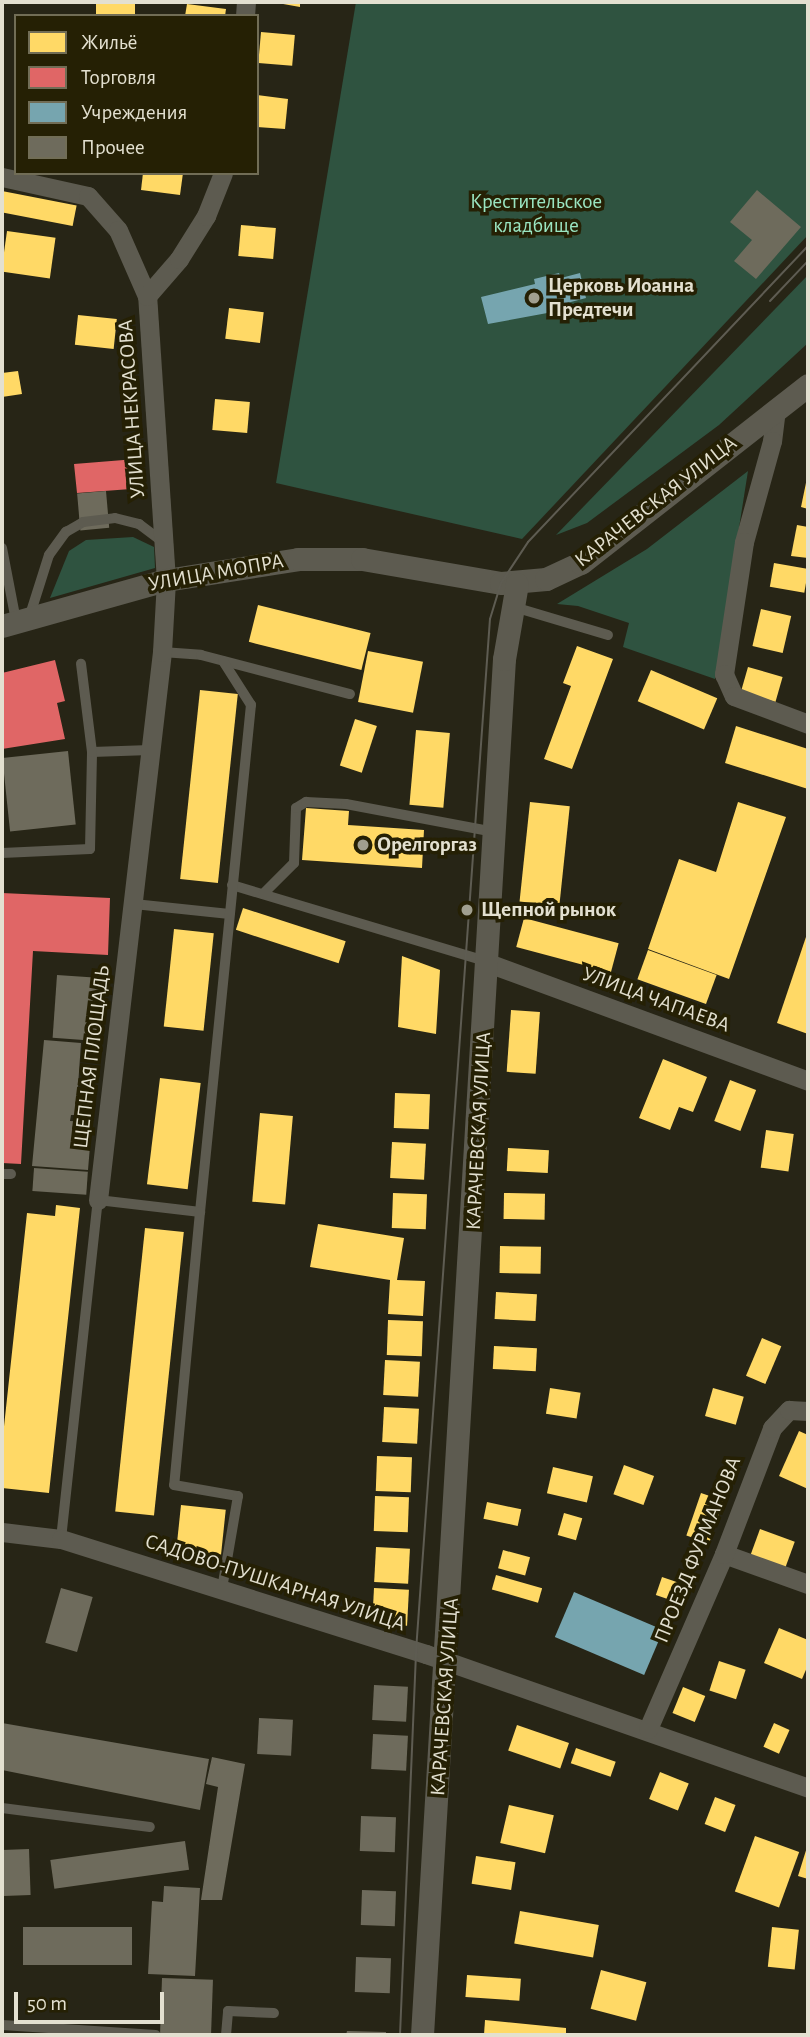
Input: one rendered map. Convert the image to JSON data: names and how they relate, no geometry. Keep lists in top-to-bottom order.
{
  "streets": {
    "street": [
      "УЛИЦА НЕКРАСОВА",
      "КАРАЧЕВСКАЯ УЛИЦА",
      "УЛИЦА МОПРА",
      "УЛИЦА ЧАПАЕВА",
      "ЩЕПНАЯ ПЛОЩАДЬ",
      "ПРОЕЗД ФУРМАНОВА",
      "САДОВО-ПУШКАРНАЯ УЛИЦА"
    ]
  },
  "crossings": [
    ["УЛИЦА НЕКРАСОВА", "УЛИЦА МОПРА"],
    ["УЛИЦА НЕКРАСОВА", "ЩЕПНАЯ ПЛОЩАДЬ"],
    ["КАРАЧЕВСКАЯ УЛИЦА", "УЛИЦА МОПРА"],
    ["КАРАЧЕВСКАЯ УЛИЦА", "УЛИЦА ЧАПАЕВА"],
    ["КАРАЧЕВСКАЯ УЛИЦА", "САДОВО-ПУШКАРНАЯ УЛИЦА"],
    ["УЛИЦА МОПРА", "ЩЕПНАЯ ПЛОЩАДЬ"],
    ["ЩЕПНАЯ ПЛОЩАДЬ", "САДОВО-ПУШКАРНАЯ УЛИЦА"],
    ["ПРОЕЗД ФУРМАНОВА", "САДОВО-ПУШКАРНАЯ УЛИЦА"]
  ],
  "parks": ["Крестительское кладбище"],
  "places": ["Церковь Иоанна Предтечи", "Орелгоргаз", "Щепной рынок"],
  "legend": [
    "Жильё",
    "Торговля",
    "Учреждения",
    "Прочее"
  ],
  "scale_bar": "50 m"
}
